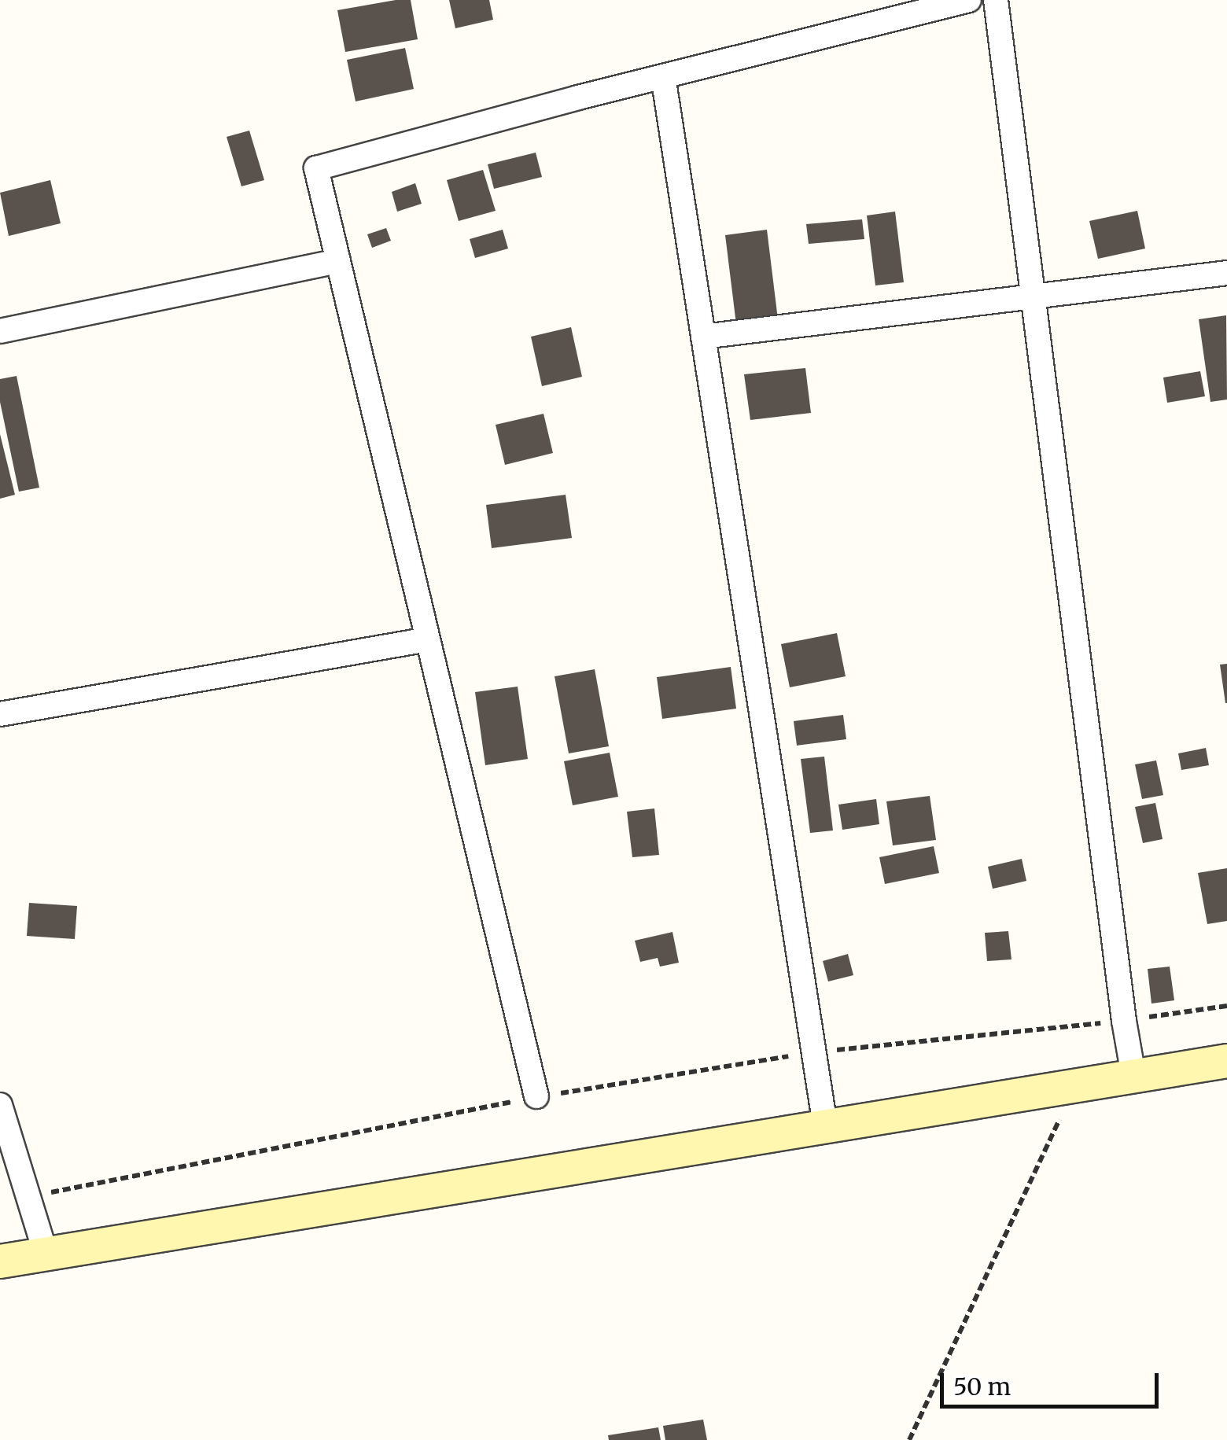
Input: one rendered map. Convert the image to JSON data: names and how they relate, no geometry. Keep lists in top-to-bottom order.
{
  "scale_bar": "50 m"
}
